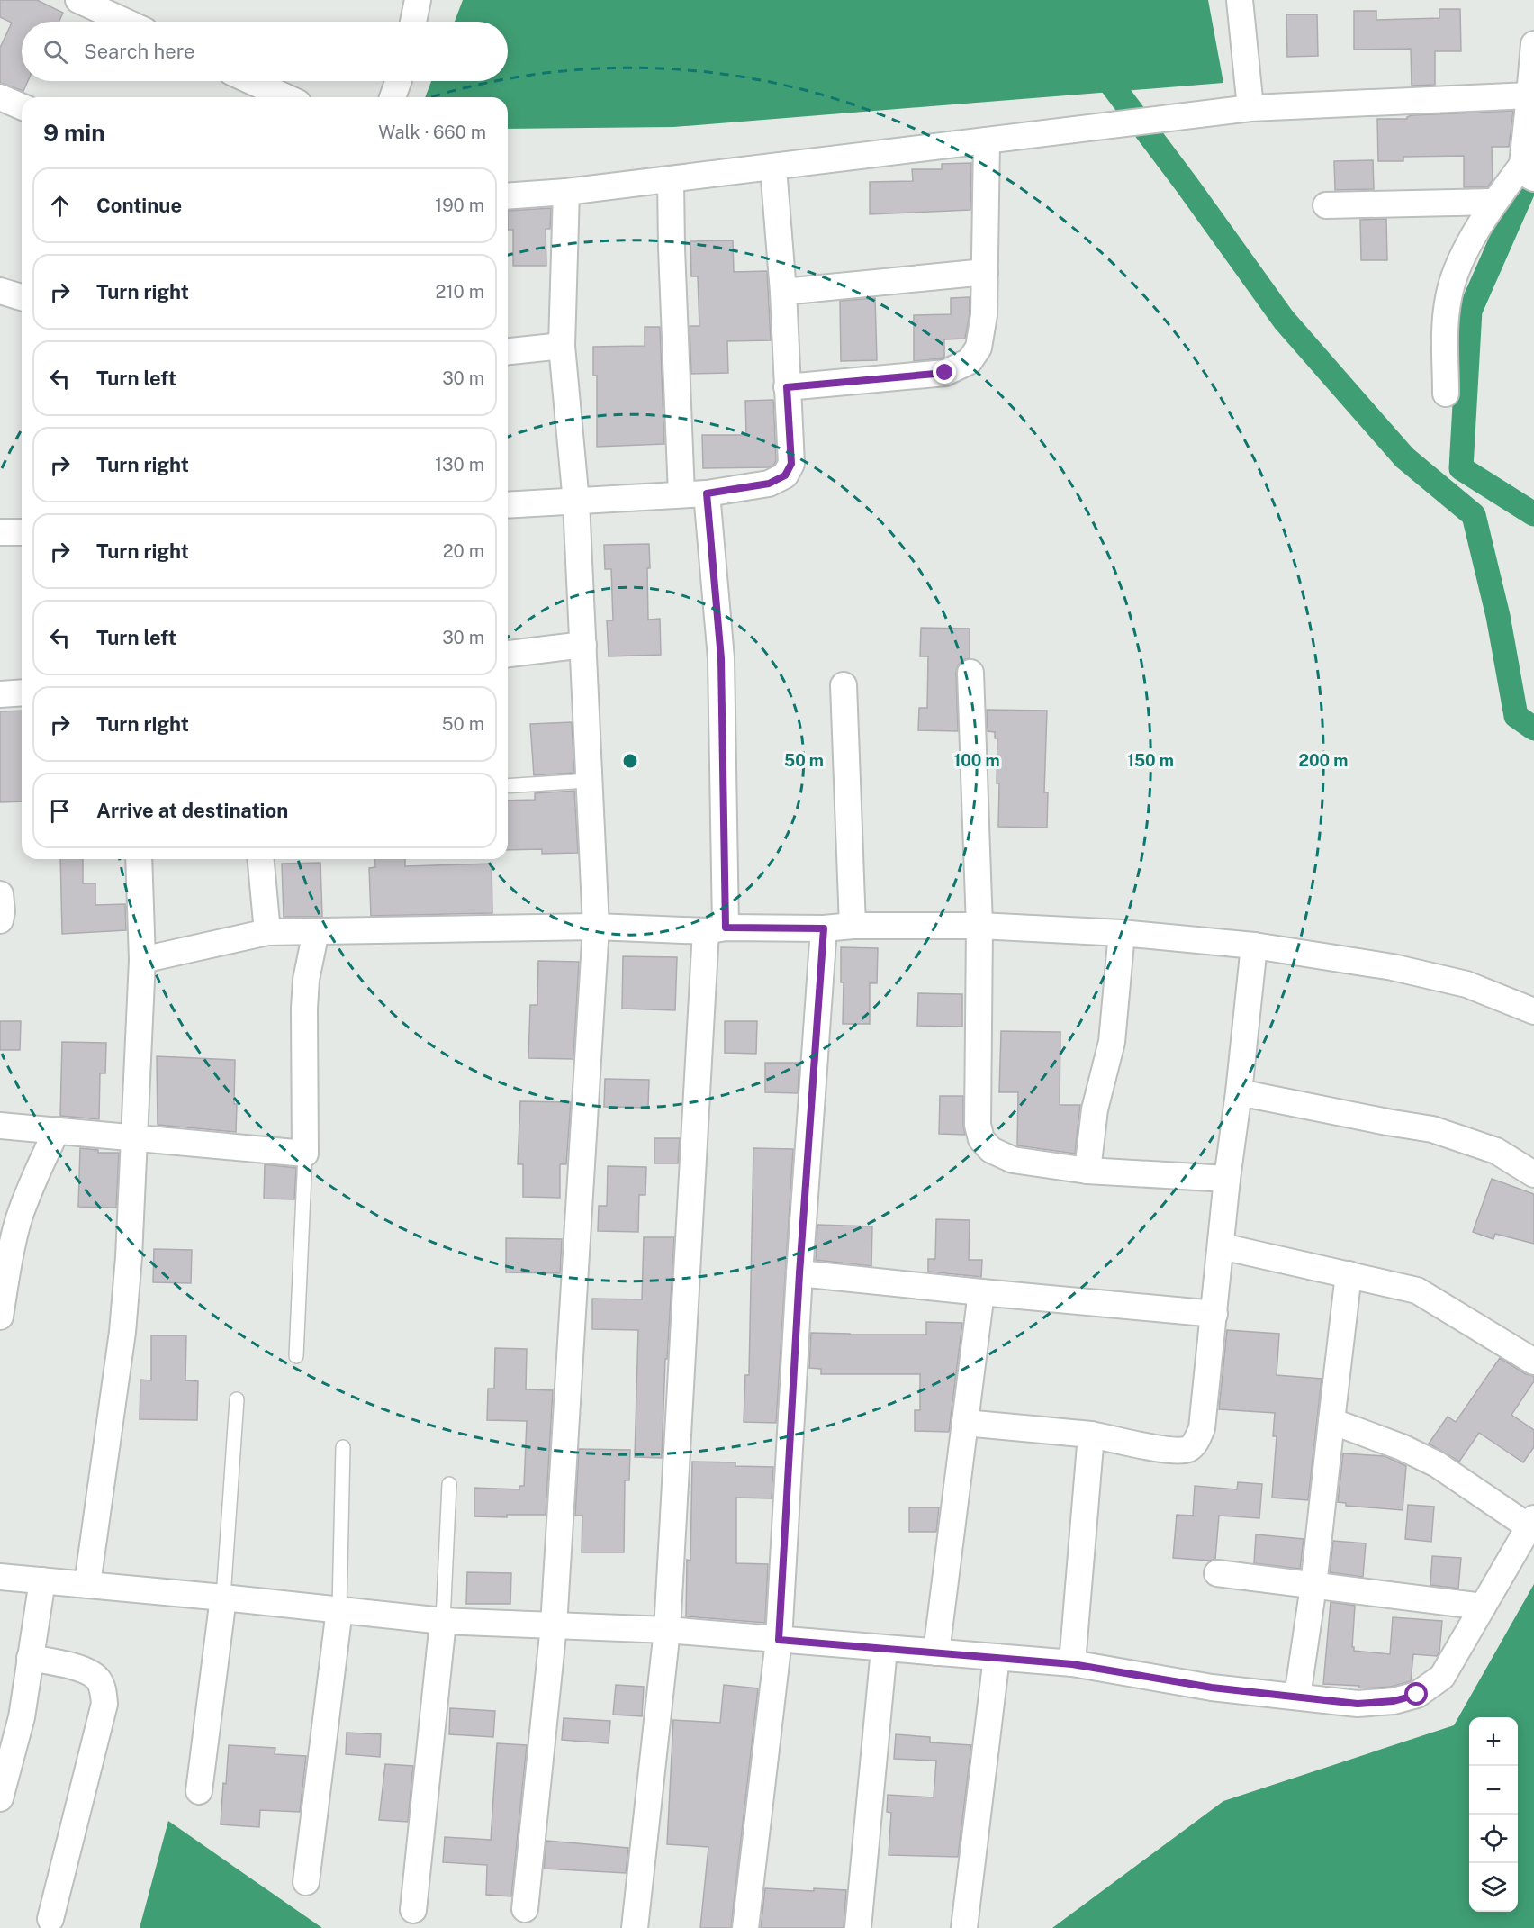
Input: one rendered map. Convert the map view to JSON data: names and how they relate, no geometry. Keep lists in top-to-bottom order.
{
  "page": {
    "search": "Search here",
    "heading": ["9 min", "Walk · 660 m"],
    "list": [
      ["Continue", "190 m"],
      ["Turn right", "210 m"],
      ["Turn left", "30 m"],
      ["Turn right", "130 m"],
      ["Turn right", "20 m"],
      ["Turn left", "30 m"],
      ["Turn right", "50 m"],
      "Arrive at destination"
    ],
    "map_buttons": ["+", "−"]
  },
  "rings": [
    "50 m",
    "100 m",
    "150 m",
    "200 m"
  ]
}
